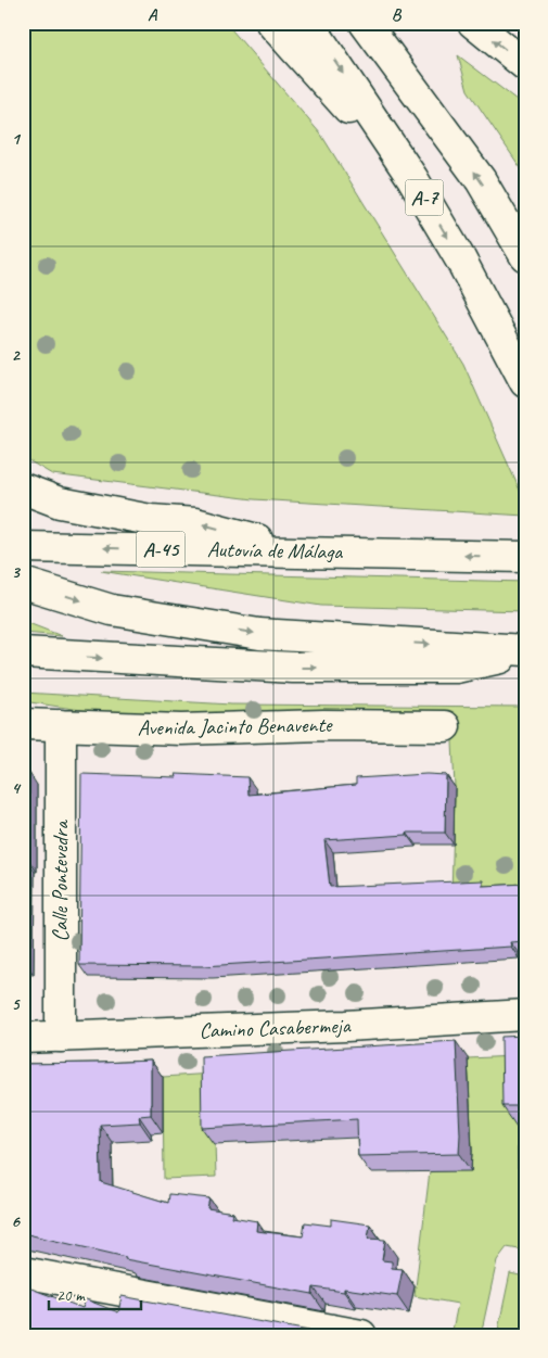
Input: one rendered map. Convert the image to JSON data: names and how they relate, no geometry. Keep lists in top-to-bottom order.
{
  "streets": {
    "main road": [
      "A-7",
      "A-45",
      "Autovía de Málaga",
      "Avenida Jacinto Benavente",
      "Calle Pontevedra",
      "Camino Casabermeja"
    ]
  },
  "crossings": [
    ["Avenida Jacinto Benavente", "Calle Pontevedra"],
    ["Calle Pontevedra", "Camino Casabermeja"]
  ],
  "scale_bar": "20 m",
  "grid": {
    "columns": ["A", "B"],
    "rows": [
      "1",
      "2",
      "3",
      "4",
      "5",
      "6"
    ]
  }
}
